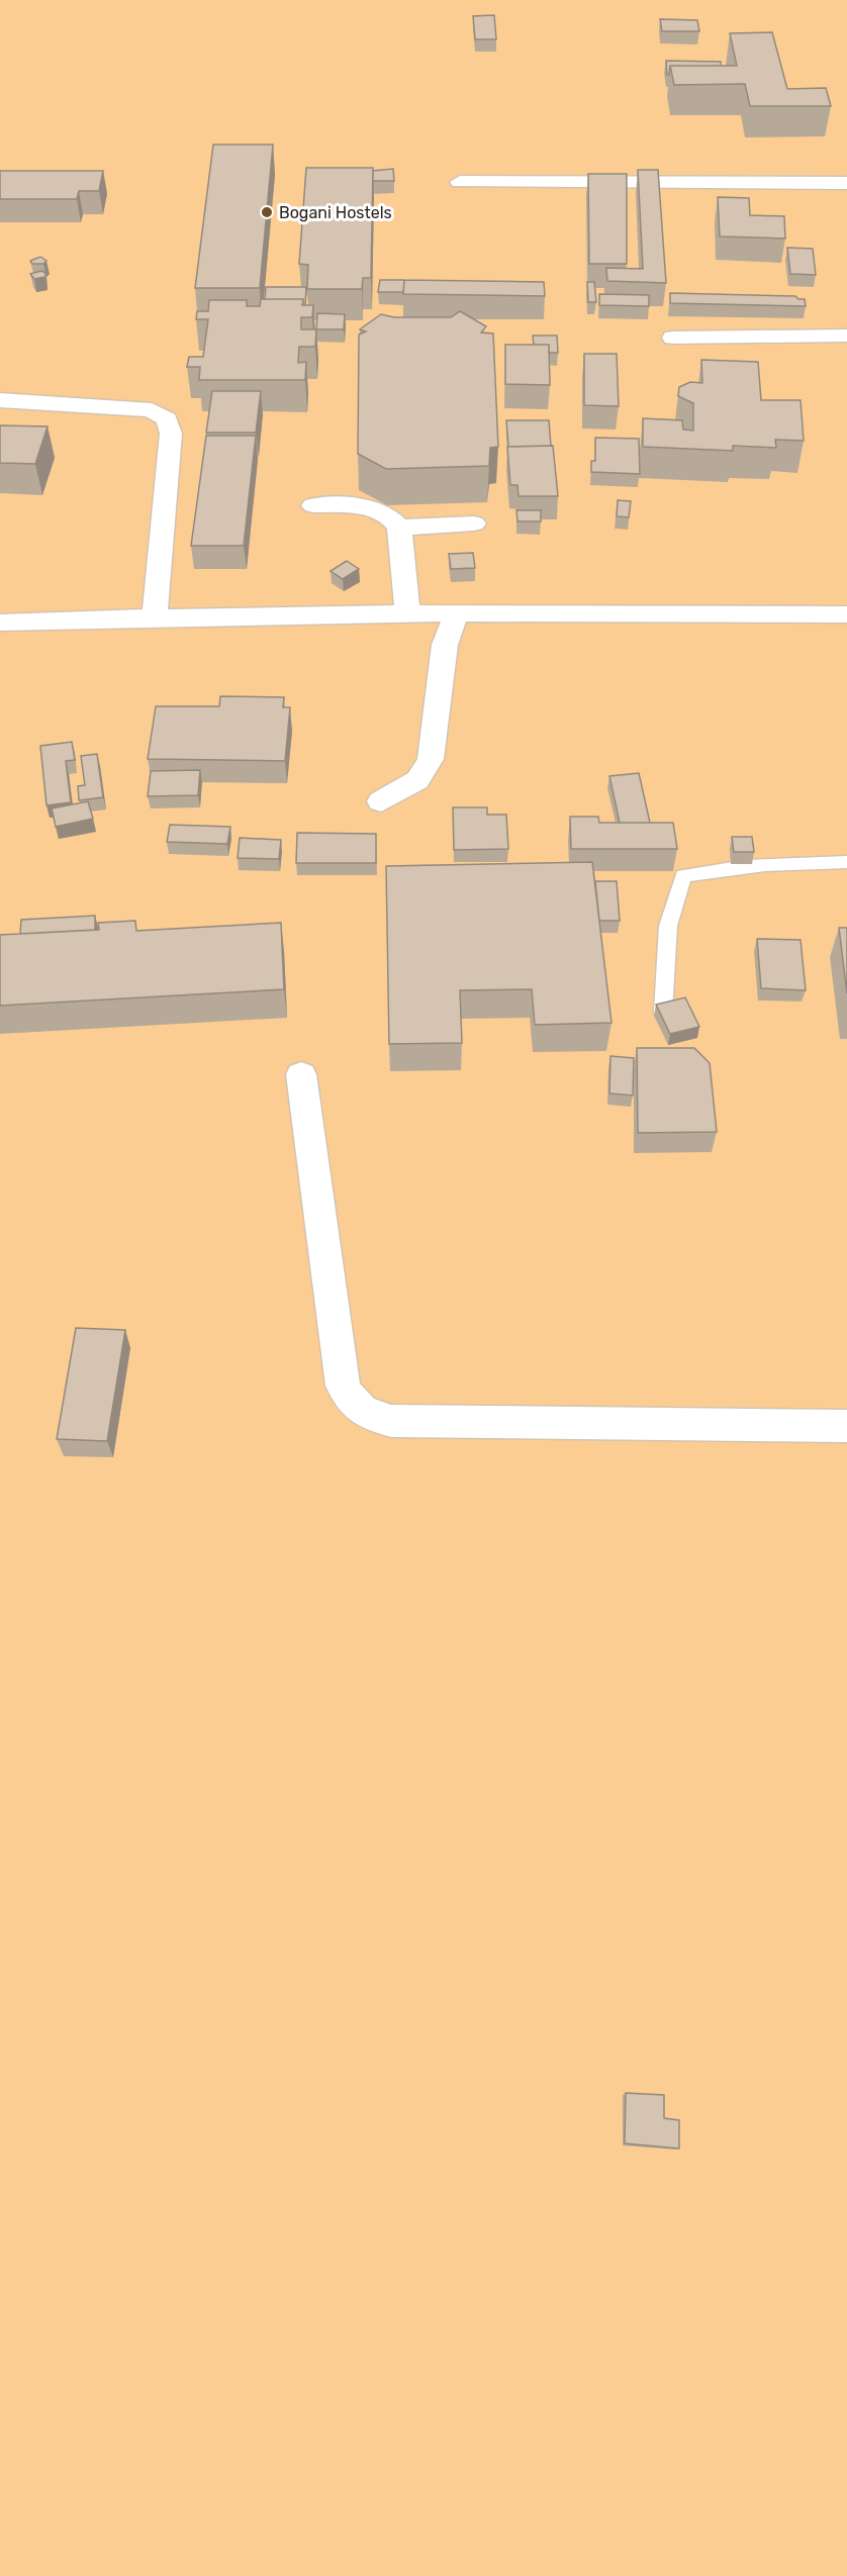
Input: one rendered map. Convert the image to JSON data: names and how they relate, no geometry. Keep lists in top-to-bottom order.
{
  "places": ["Bogani Hostels"]
}
